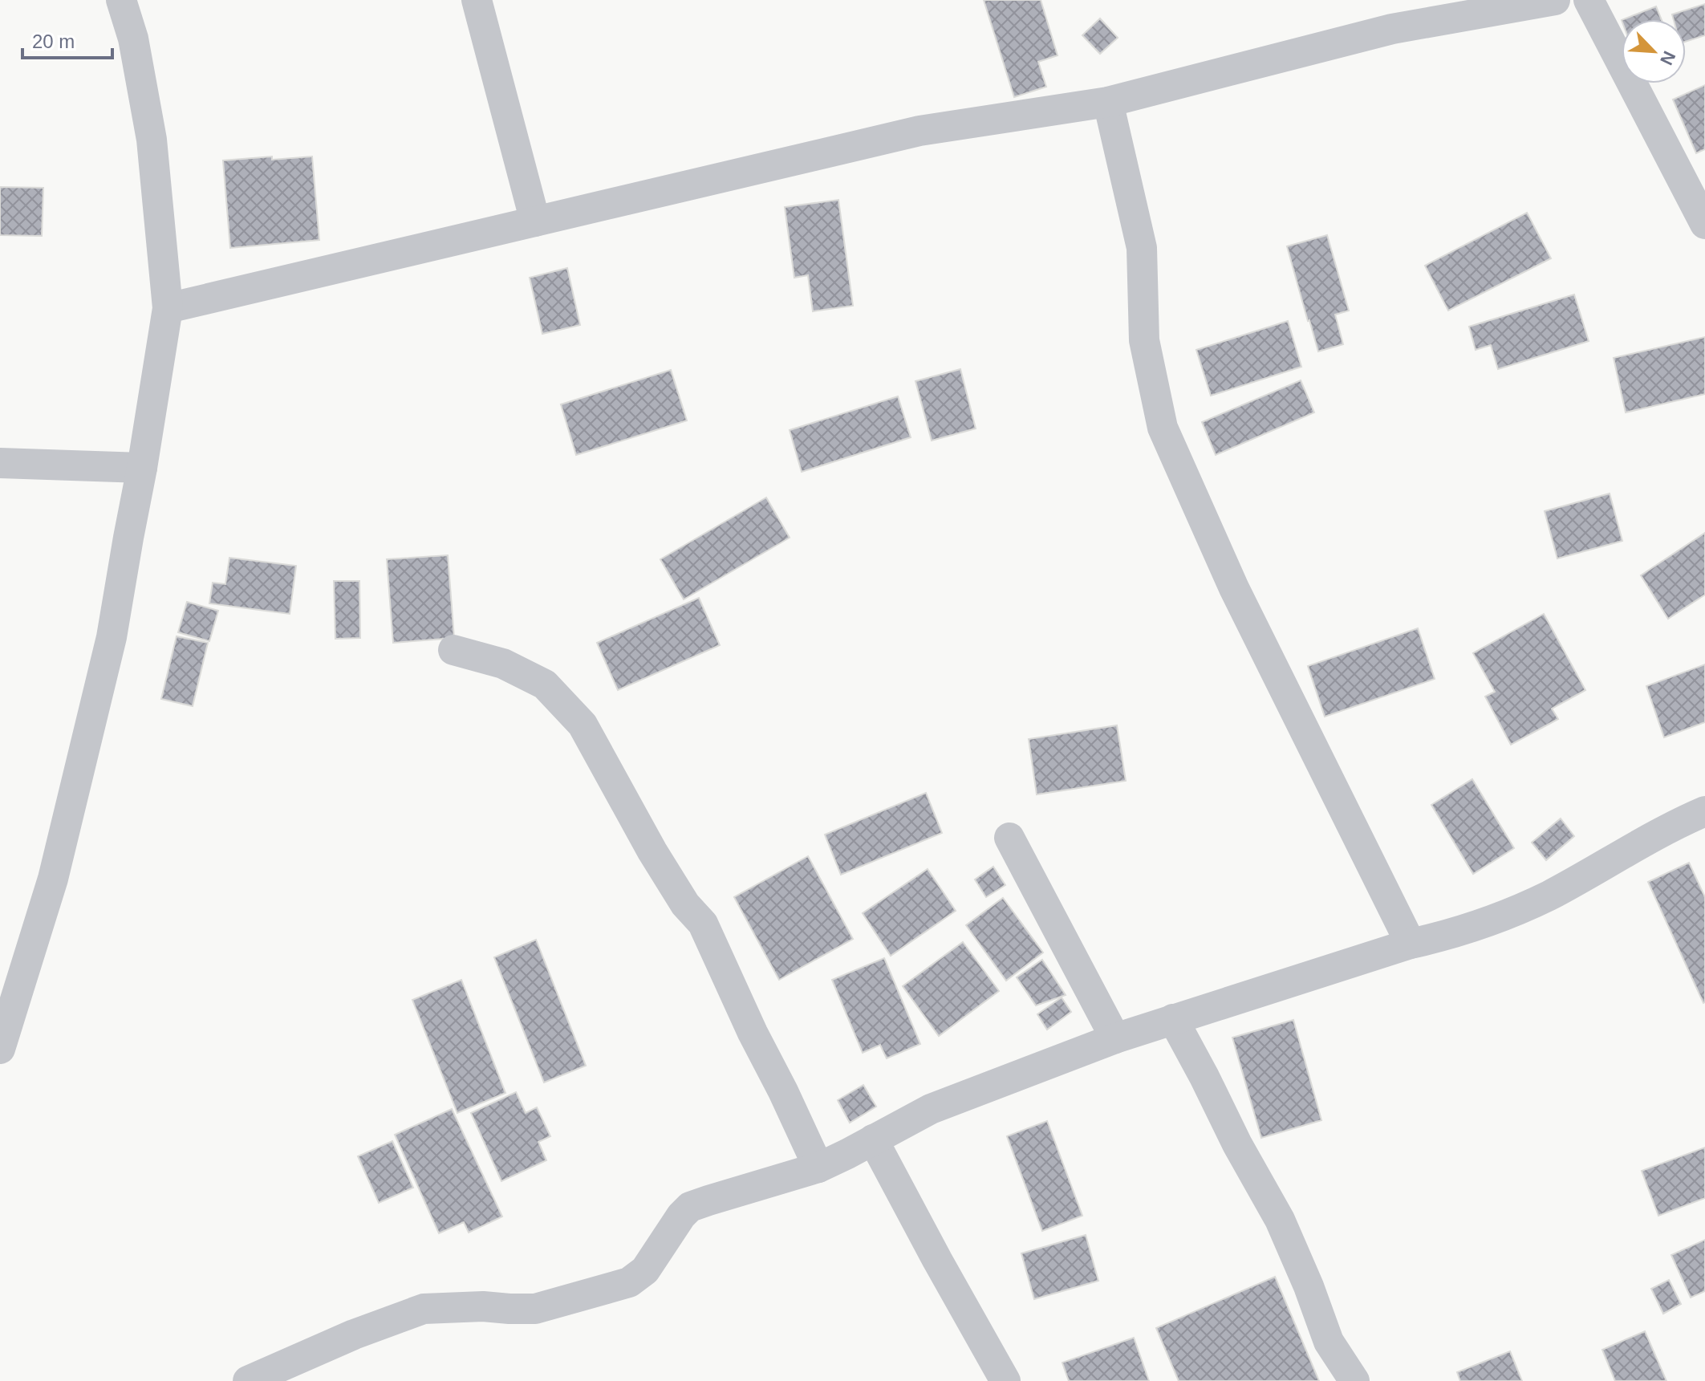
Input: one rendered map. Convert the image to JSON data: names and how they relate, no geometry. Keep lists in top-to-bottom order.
{
  "scale_bar": "20 m",
  "north": "bottom right"
}
